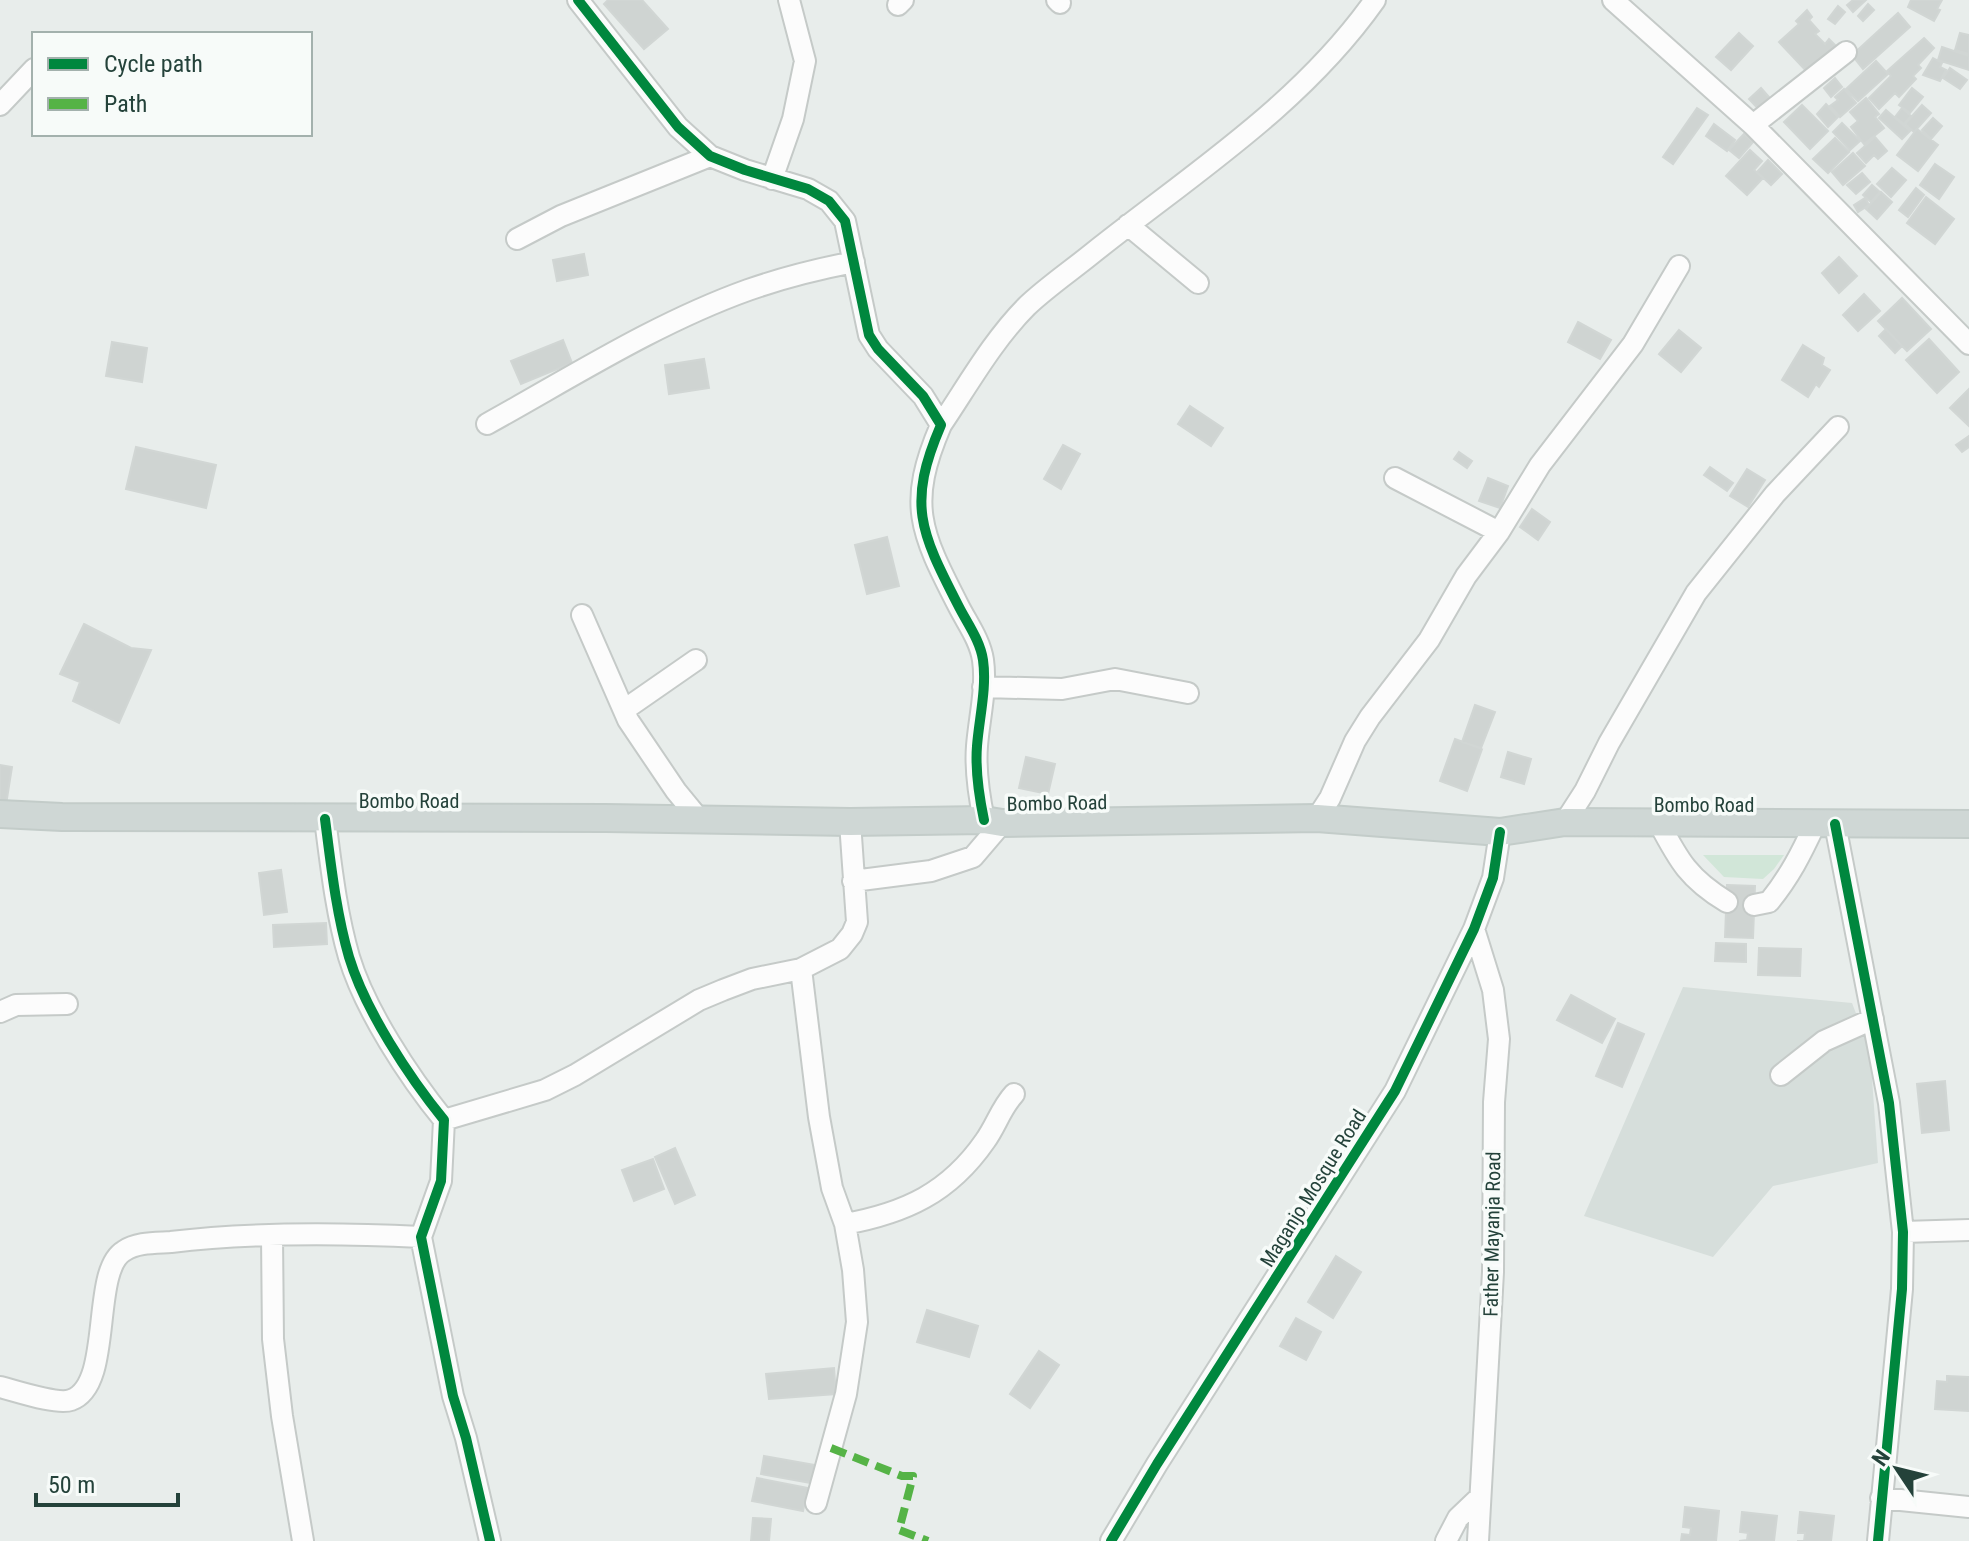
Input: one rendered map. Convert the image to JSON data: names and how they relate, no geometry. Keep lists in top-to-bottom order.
{
  "streets": {
    "main road": ["Bombo Road"],
    "street": ["Maganjo Mosque Road", "Father Mayanja Road"]
  },
  "crossings": [
    ["Bombo Road", "Maganjo Mosque Road"],
    ["Maganjo Mosque Road", "Father Mayanja Road"]
  ],
  "legend": ["Cycle path", "Path"],
  "scale_bar": "50 m",
  "north": "top left"
}
